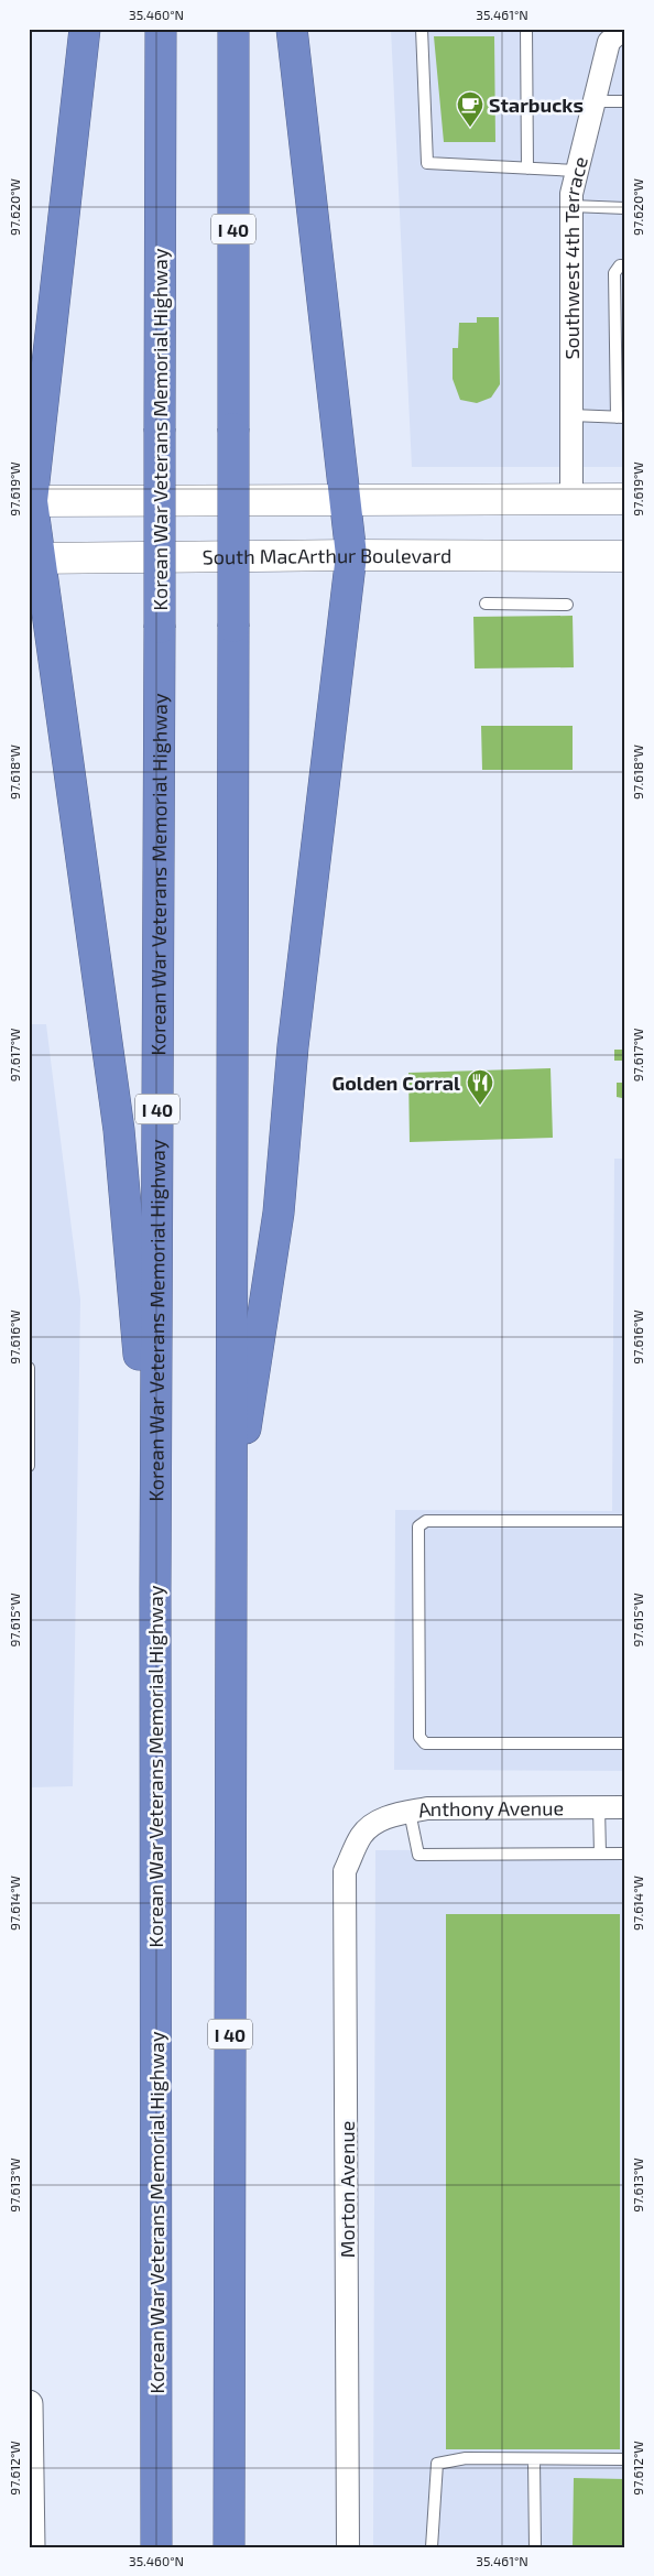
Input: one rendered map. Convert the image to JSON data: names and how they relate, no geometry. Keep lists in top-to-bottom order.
{
  "streets": {
    "highway": ["I 40", "Korean War Veterans Memorial Highway"],
    "main road": ["South MacArthur Boulevard"],
    "street": ["Southwest 4th Terrace", "Anthony Avenue", "Morton Avenue"]
  },
  "crossings": [
    ["Anthony Avenue", "Morton Avenue"]
  ],
  "places": {
    "cafe": ["Starbucks"],
    "restaurant": ["Golden Corral"]
  },
  "coordinates": [
    "35.460°N",
    "35.461°N",
    "97.620°W",
    "97.619°W",
    "97.618°W",
    "97.617°W",
    "97.616°W",
    "97.615°W",
    "97.614°W",
    "97.613°W",
    "97.612°W"
  ]
}
